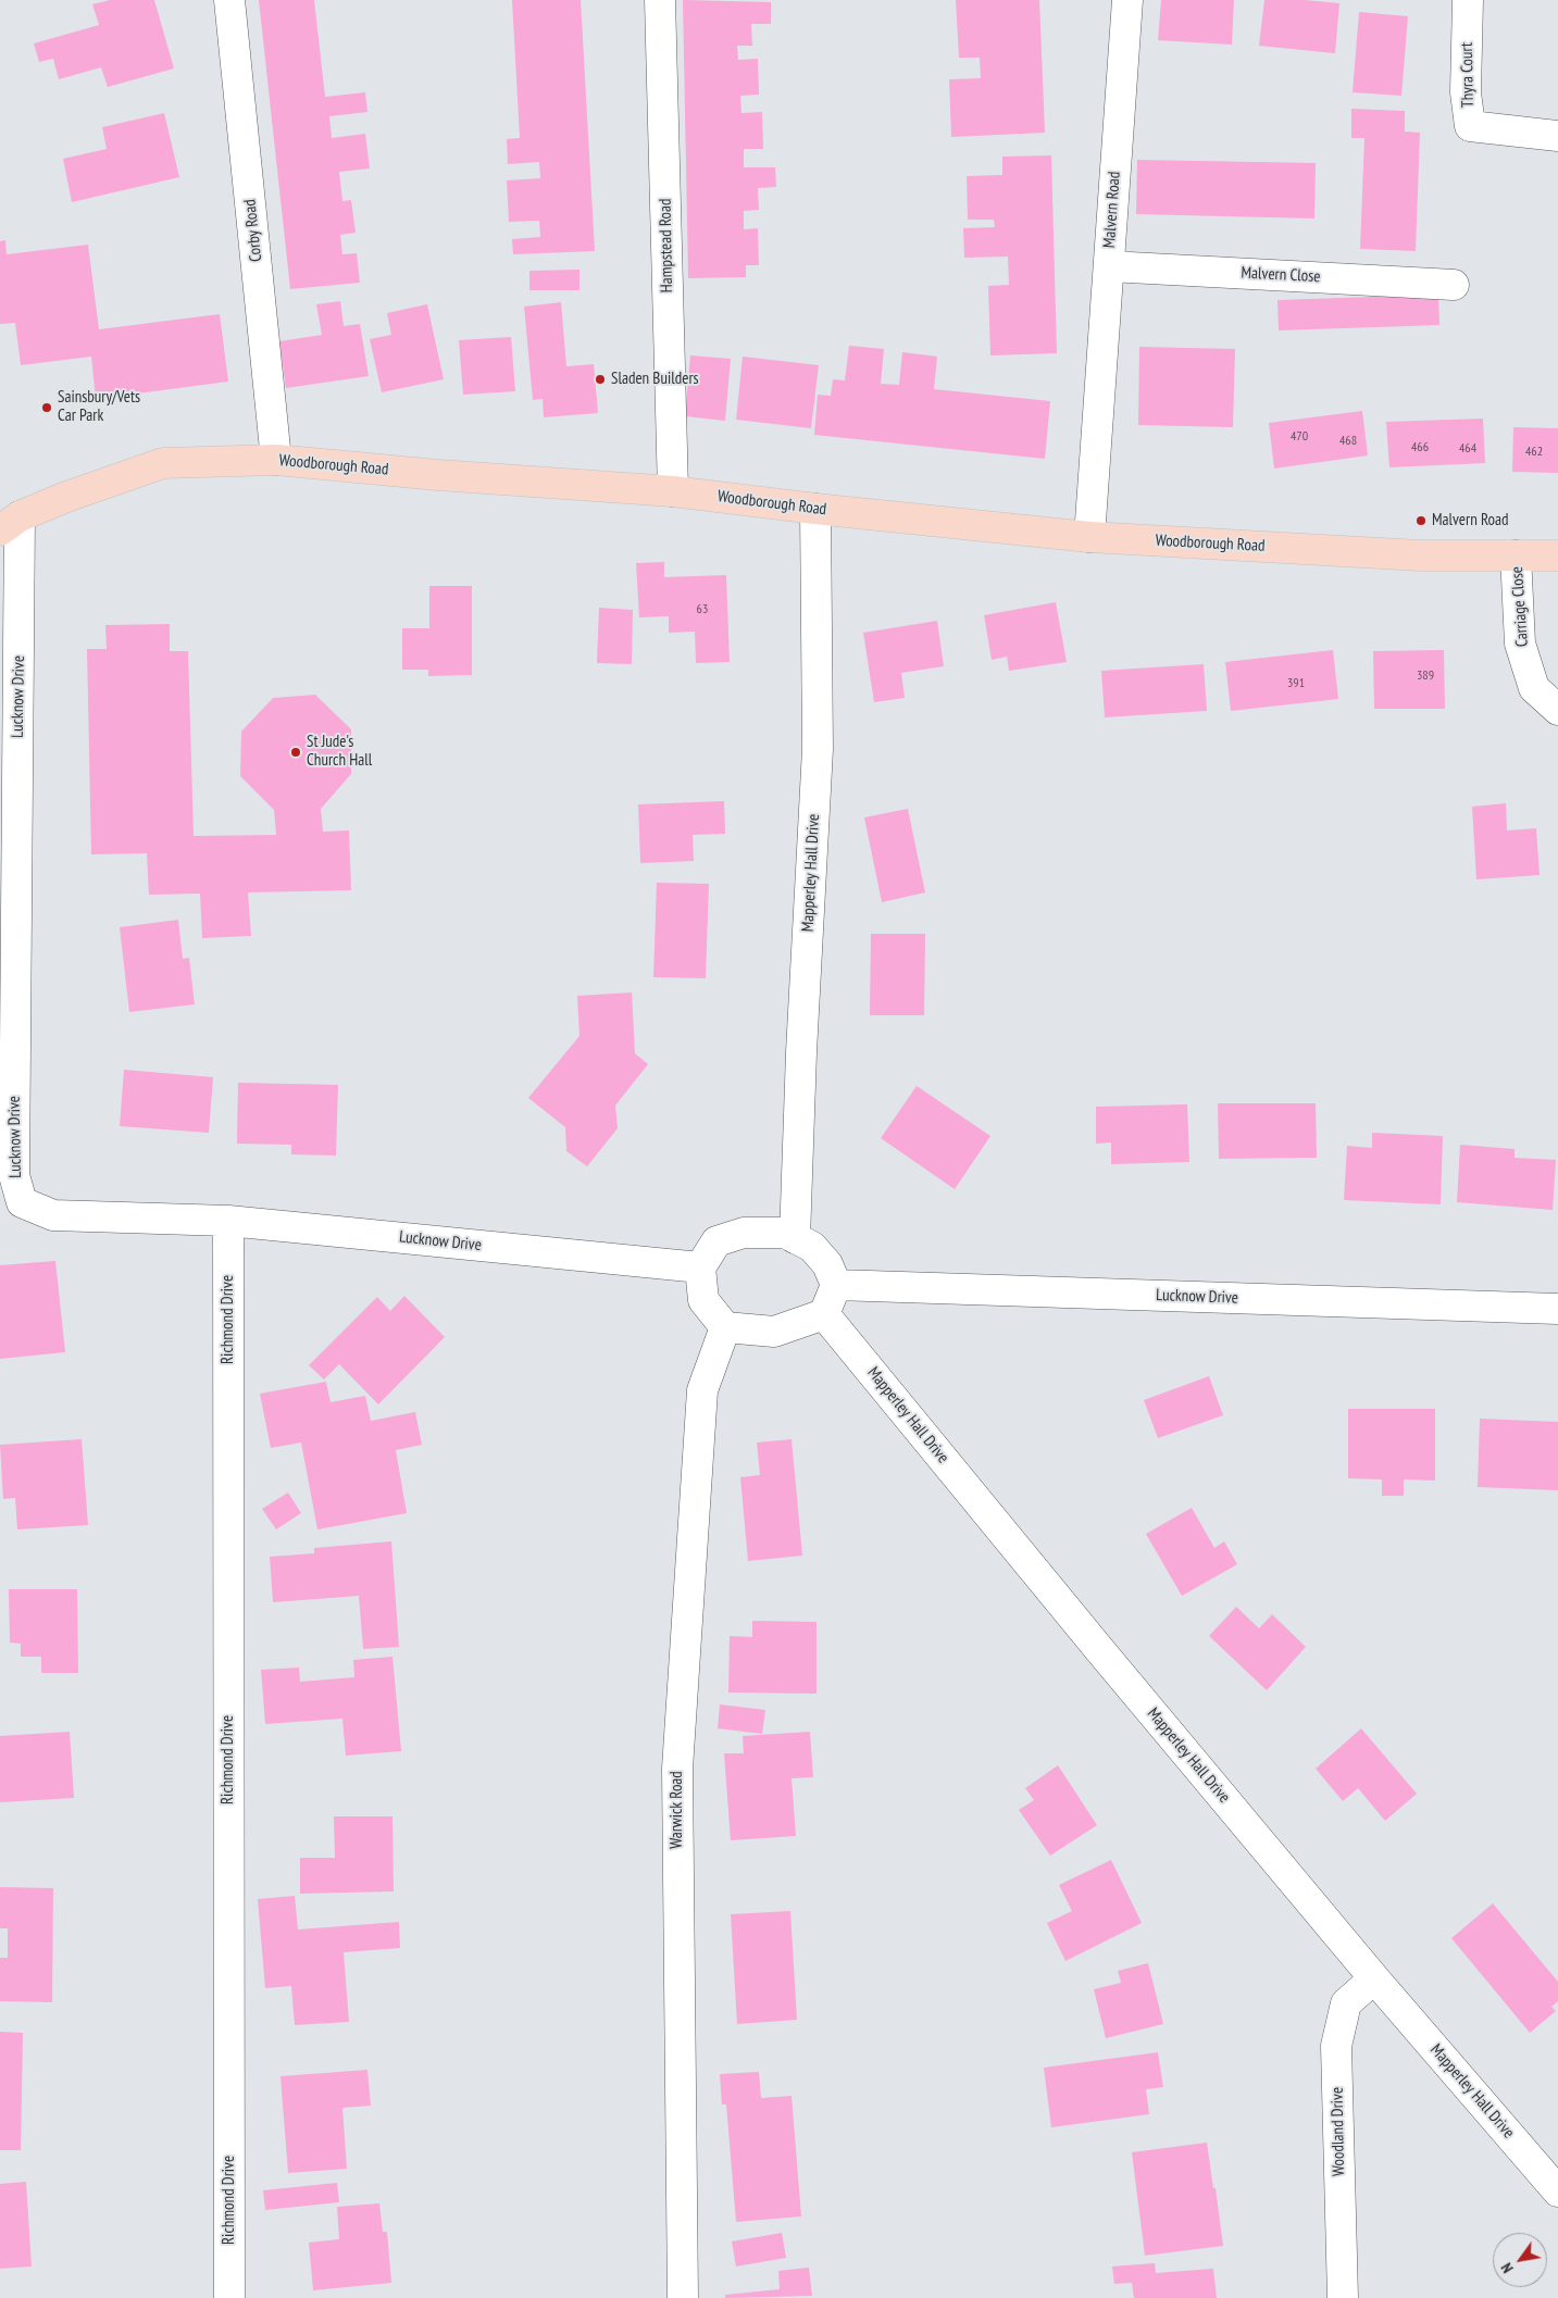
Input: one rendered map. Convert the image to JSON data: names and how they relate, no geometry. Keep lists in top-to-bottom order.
{
  "streets": {
    "main road": ["Woodborough Road"],
    "street": [
      "Thyra Court",
      "Malvern Road",
      "Corby Road",
      "Hampstead Road",
      "Malvern Close",
      "Carriage Close",
      "Lucknow Drive",
      "Mapperley Hall Drive",
      "Richmond Drive",
      "Warwick Road",
      "Woodland Drive"
    ]
  },
  "crossings": [
    ["Malvern Road", "Malvern Close"],
    ["Malvern Road", "Woodborough Road"],
    ["Corby Road", "Woodborough Road"],
    ["Hampstead Road", "Woodborough Road"],
    ["Woodborough Road", "Carriage Close"],
    ["Woodborough Road", "Lucknow Drive"],
    ["Woodborough Road", "Mapperley Hall Drive"],
    ["Lucknow Drive", "Mapperley Hall Drive"],
    ["Lucknow Drive", "Richmond Drive"],
    ["Lucknow Drive", "Warwick Road"],
    ["Mapperley Hall Drive", "Warwick Road"],
    ["Mapperley Hall Drive", "Woodland Drive"]
  ],
  "places": [
    "Sladen Builders",
    "Sainsbury/Vets Car Park",
    "Malvern Road",
    "St Jude's Church Hall"
  ],
  "house_numbers": [
    "470",
    "468",
    "466",
    "464",
    "462",
    "63",
    "389",
    "391"
  ],
  "north": "bottom left"
}
